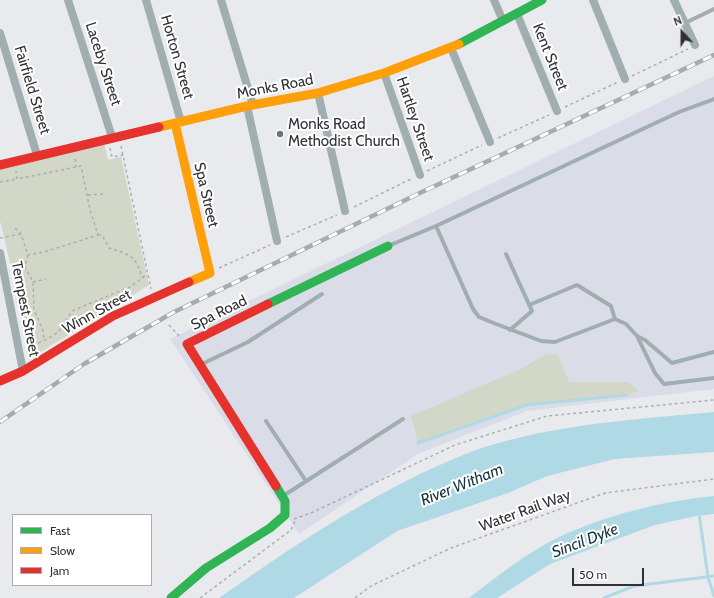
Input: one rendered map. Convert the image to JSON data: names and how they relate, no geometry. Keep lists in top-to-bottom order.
{
  "streets": {
    "street": [
      "Horton Street",
      "Kent Street",
      "Laceby Street",
      "Monks Road",
      "Fairfield Street",
      "Hartley Street",
      "Spa Street",
      "Tempest Street",
      "Winn Street",
      "Spa Road"
    ],
    "path": ["Water Rail Way"]
  },
  "crossings": [
    ["Horton Street", "Monks Road"],
    ["Horton Street", "Spa Street"],
    ["Kent Street", "Monks Road"],
    ["Laceby Street", "Monks Road"],
    ["Monks Road", "Fairfield Street"],
    ["Monks Road", "Hartley Street"],
    ["Monks Road", "Spa Street"],
    ["Spa Street", "Winn Street"],
    ["Tempest Street", "Winn Street"]
  ],
  "water": ["River Witham", "Sincil Dyke"],
  "places": ["Monks Road Methodist Church"],
  "legend": ["Fast", "Slow", "Jam"],
  "scale_bar": "50 m",
  "north": "top"
}
